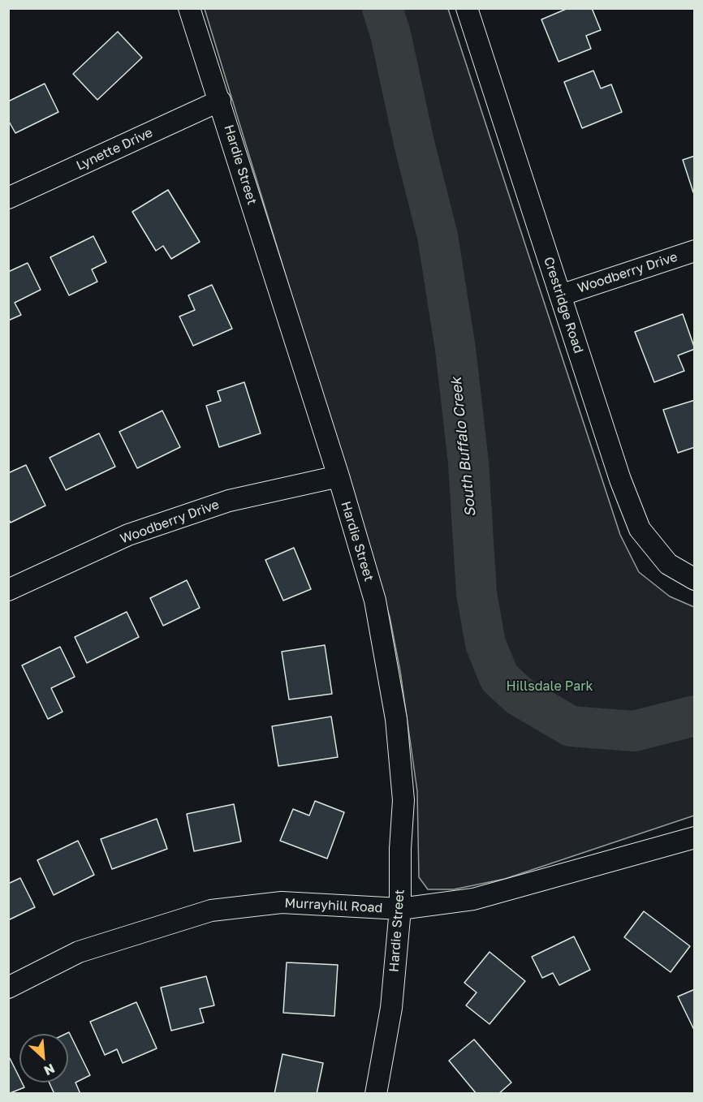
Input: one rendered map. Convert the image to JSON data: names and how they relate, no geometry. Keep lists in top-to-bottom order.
{
  "streets": {
    "street": [
      "Lynette Drive",
      "Hardie Street",
      "Woodberry Drive",
      "Crestridge Road",
      "Murrayhill Road"
    ]
  },
  "crossings": [
    ["Lynette Drive", "Hardie Street"],
    ["Hardie Street", "Woodberry Drive"],
    ["Hardie Street", "Murrayhill Road"],
    ["Woodberry Drive", "Crestridge Road"]
  ],
  "water": ["South Buffalo Creek"],
  "parks": ["Hillsdale Park"],
  "north": "bottom right"
}
